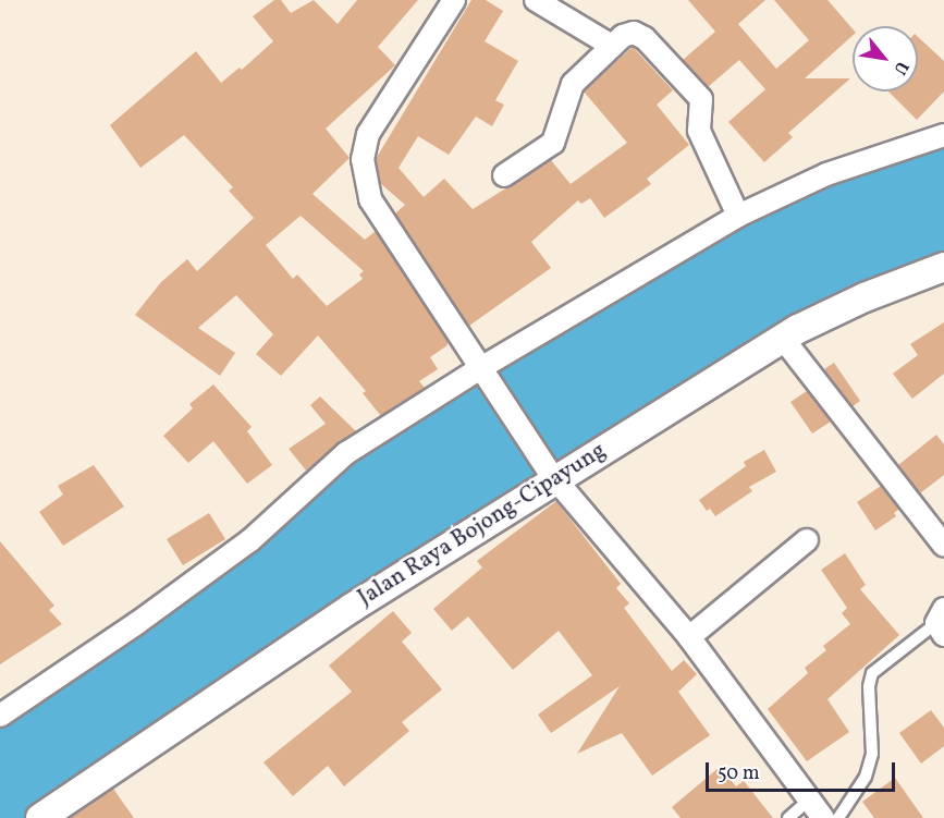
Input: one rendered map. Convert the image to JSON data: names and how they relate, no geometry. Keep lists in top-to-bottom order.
{
  "streets": {
    "street": ["Jalan Raya Bojong-Cipayung"]
  },
  "scale_bar": "50 m",
  "north": "bottom right"
}
